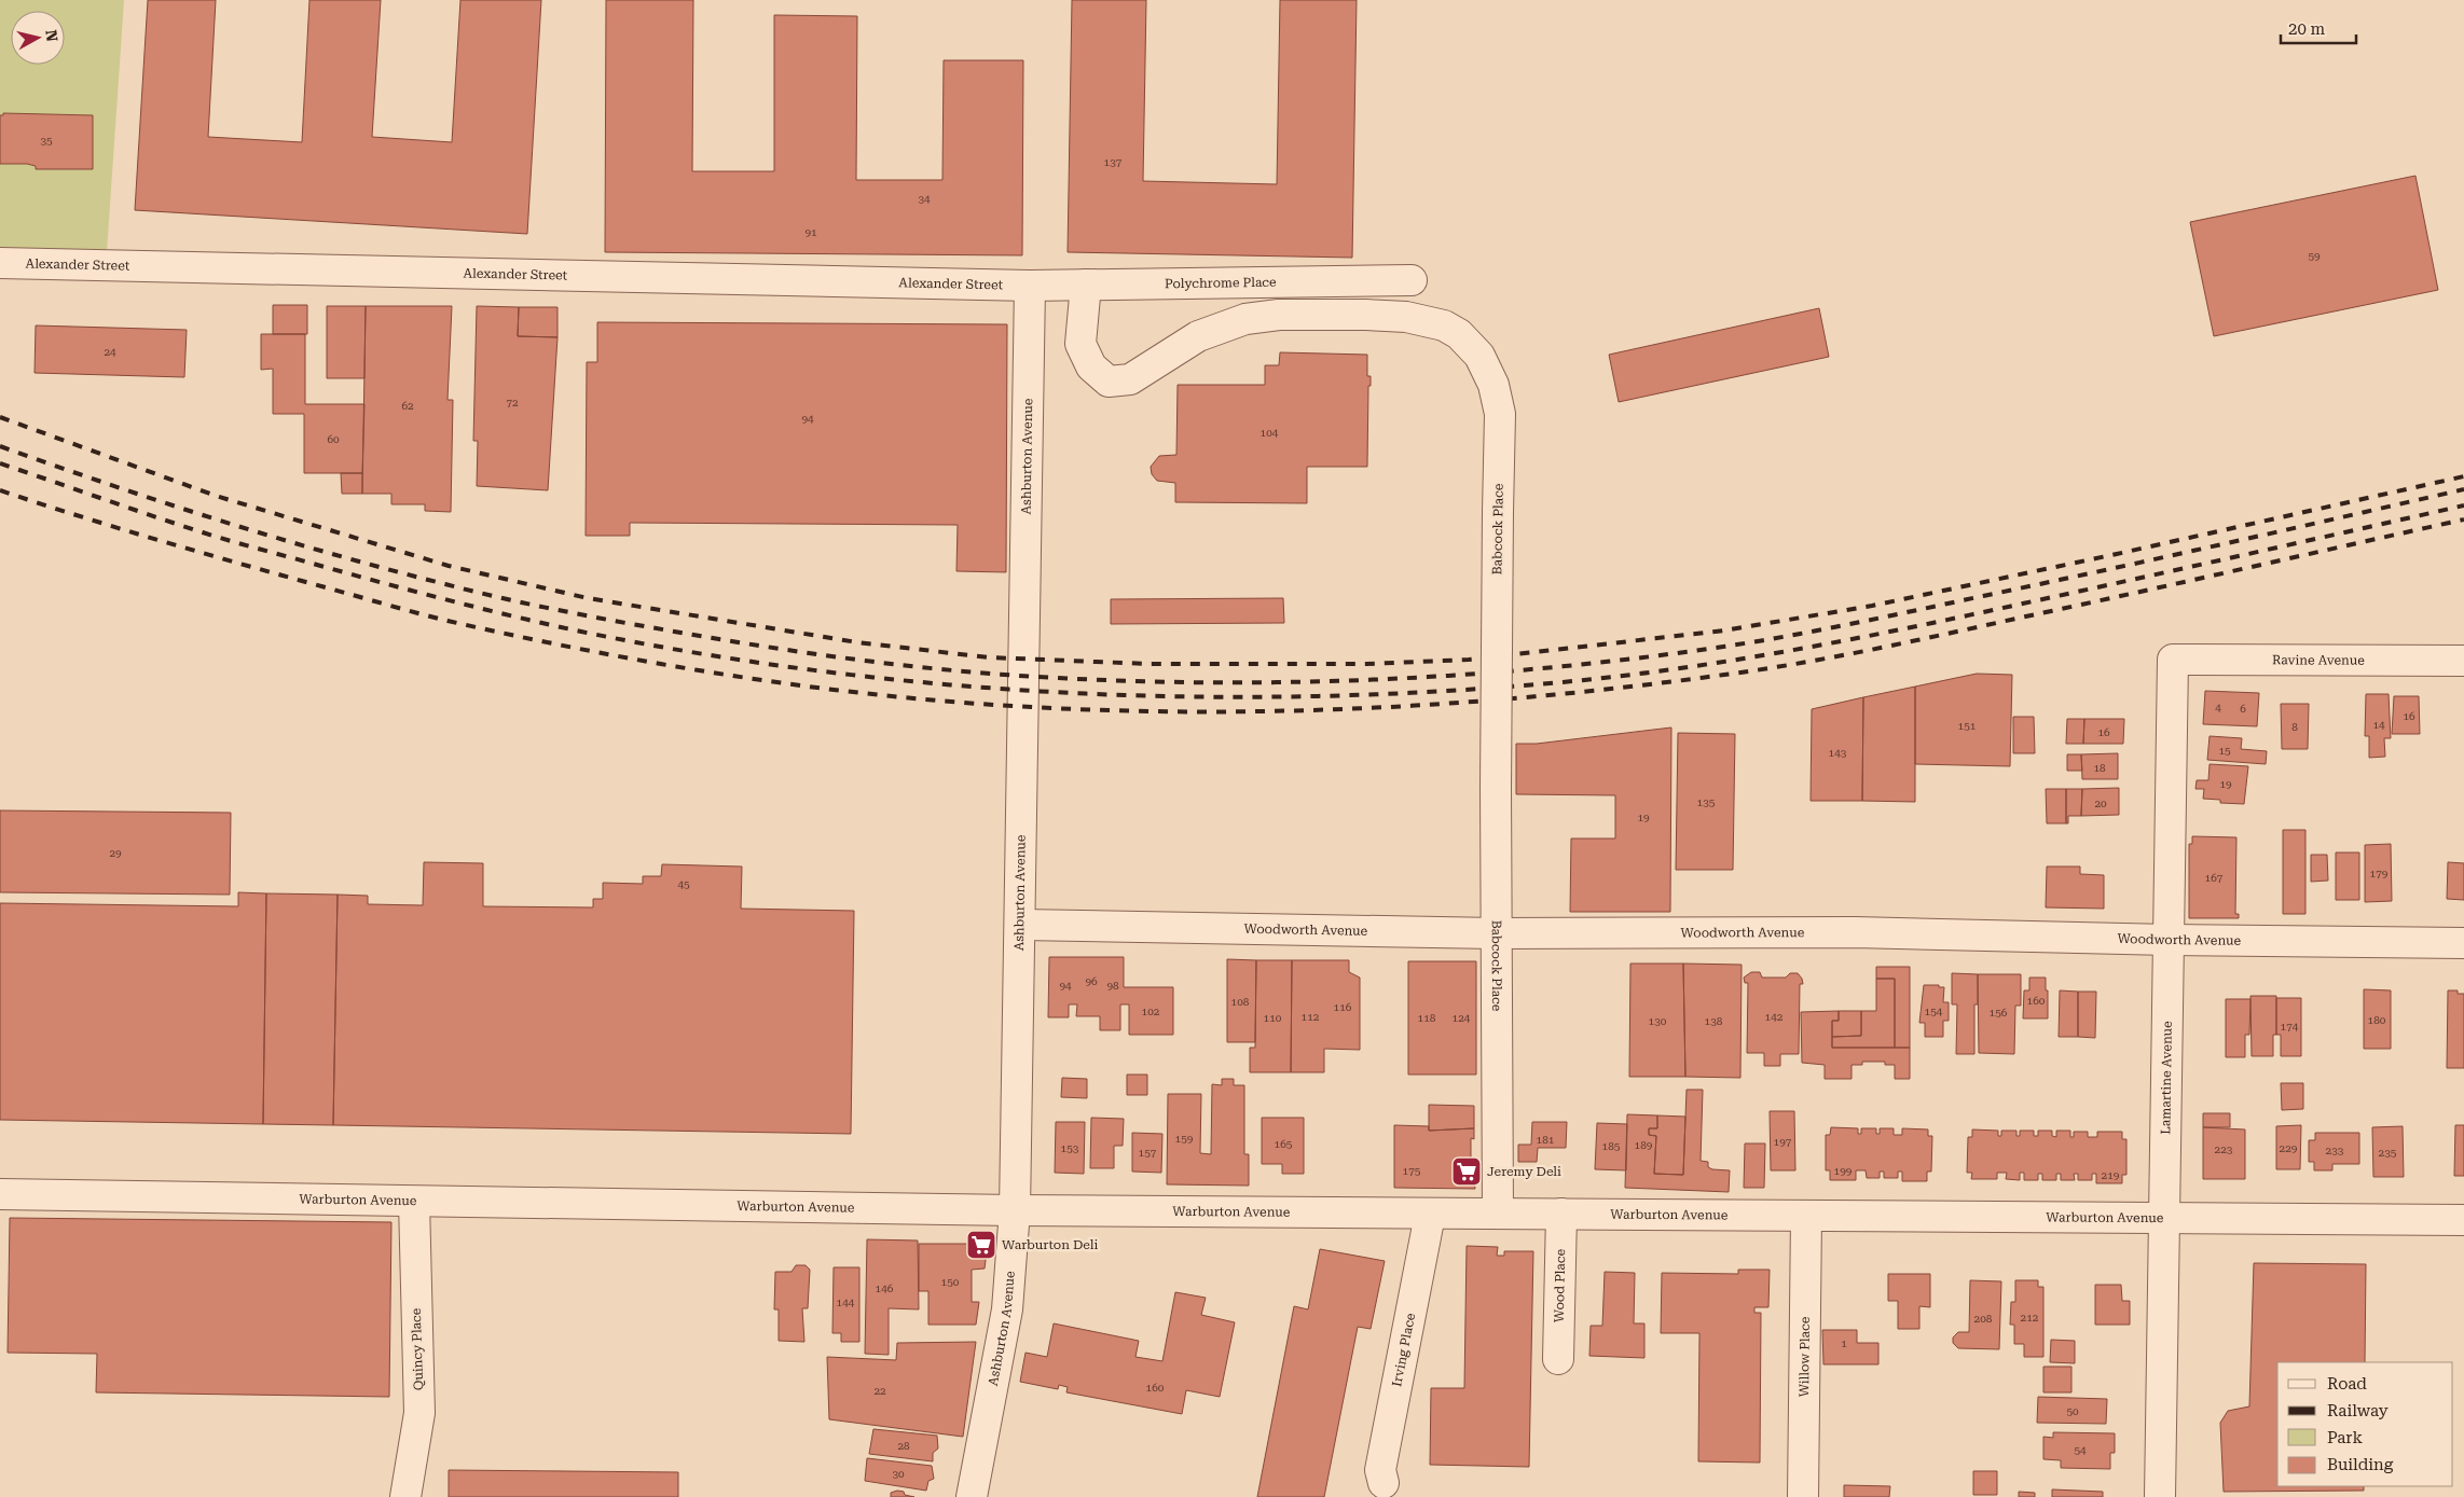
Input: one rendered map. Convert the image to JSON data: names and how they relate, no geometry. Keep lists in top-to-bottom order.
{
  "streets": {
    "street": [
      "Alexander Street",
      "Polychrome Place",
      "Ashburton Avenue",
      "Babcock Place",
      "Ravine Avenue",
      "Woodworth Avenue",
      "Lamartine Avenue",
      "Warburton Avenue",
      "Wood Place",
      "Quincy Place",
      "Irving Place",
      "Willow Place"
    ]
  },
  "crossings": [
    ["Alexander Street", "Polychrome Place"],
    ["Alexander Street", "Ashburton Avenue"],
    ["Polychrome Place", "Ashburton Avenue"],
    ["Polychrome Place", "Babcock Place"],
    ["Ashburton Avenue", "Woodworth Avenue"],
    ["Ashburton Avenue", "Warburton Avenue"],
    ["Babcock Place", "Woodworth Avenue"],
    ["Babcock Place", "Warburton Avenue"],
    ["Ravine Avenue", "Lamartine Avenue"],
    ["Woodworth Avenue", "Lamartine Avenue"],
    ["Lamartine Avenue", "Warburton Avenue"],
    ["Warburton Avenue", "Wood Place"],
    ["Warburton Avenue", "Quincy Place"],
    ["Warburton Avenue", "Irving Place"],
    ["Warburton Avenue", "Willow Place"]
  ],
  "places": {
    "supermarket": ["Jeremy Deli", "Warburton Deli"]
  },
  "house_numbers": [
    "35",
    "137",
    "34",
    "91",
    "59",
    "24",
    "72",
    "62",
    "94",
    "104",
    "60",
    "4",
    "6",
    "16",
    "14",
    "151",
    "8",
    "16",
    "15",
    "143",
    "18",
    "19",
    "135",
    "20",
    "19",
    "29",
    "179",
    "167",
    "45",
    "96",
    "94",
    "98",
    "160",
    "108",
    "116",
    "102",
    "154",
    "156",
    "112",
    "142",
    "110",
    "118",
    "124",
    "180",
    "130",
    "138",
    "174",
    "159",
    "181",
    "197",
    "165",
    "189",
    "185",
    "153",
    "229",
    "223",
    "233",
    "157",
    "235",
    "175",
    "199",
    "219",
    "150",
    "146",
    "144",
    "212",
    "208",
    "1",
    "160",
    "22",
    "50",
    "28",
    "54",
    "30"
  ],
  "legend": [
    "Road",
    "Railway",
    "Park",
    "Building"
  ],
  "scale_bar": "20 m",
  "north": "right"
}
